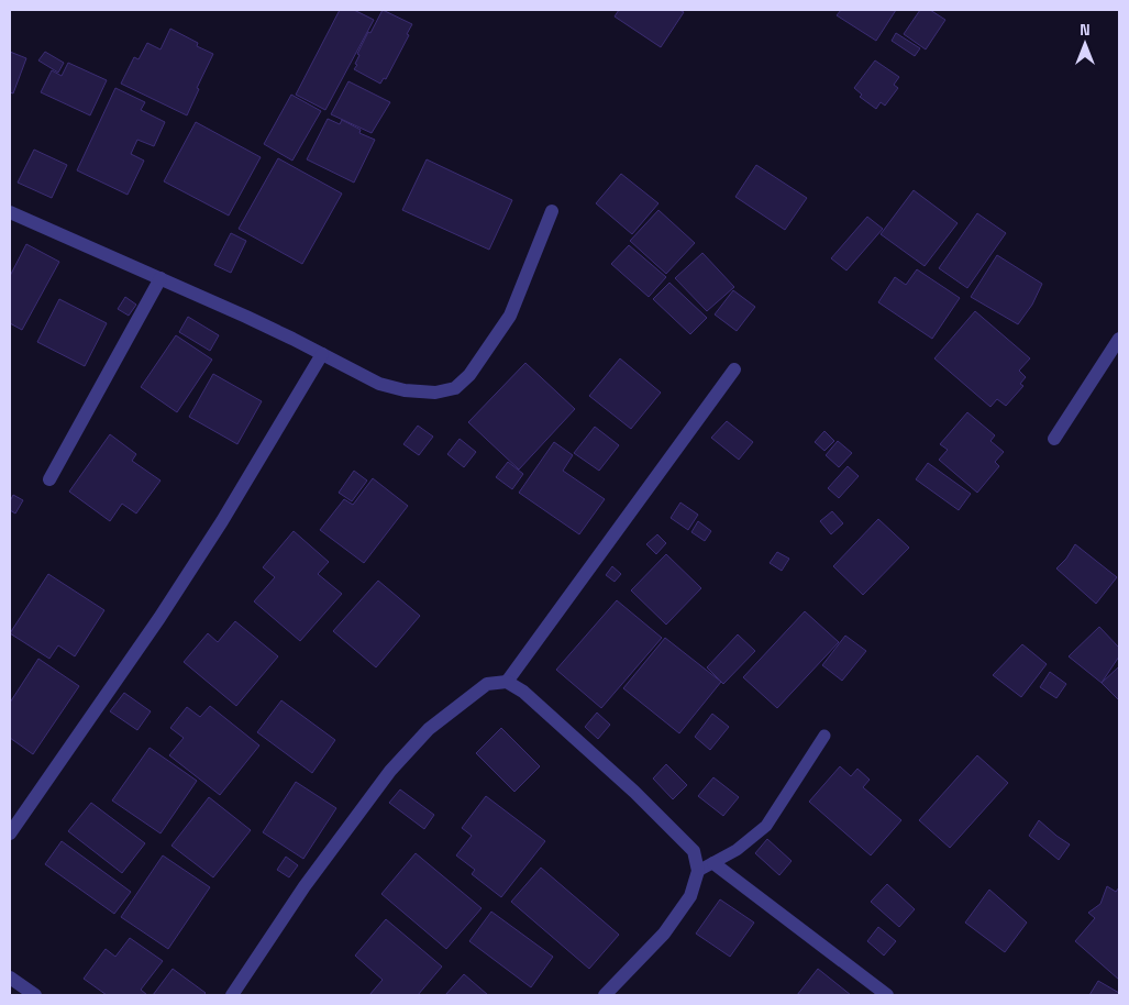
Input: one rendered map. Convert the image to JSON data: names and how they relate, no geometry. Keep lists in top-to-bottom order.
{
  "north": "top"
}
